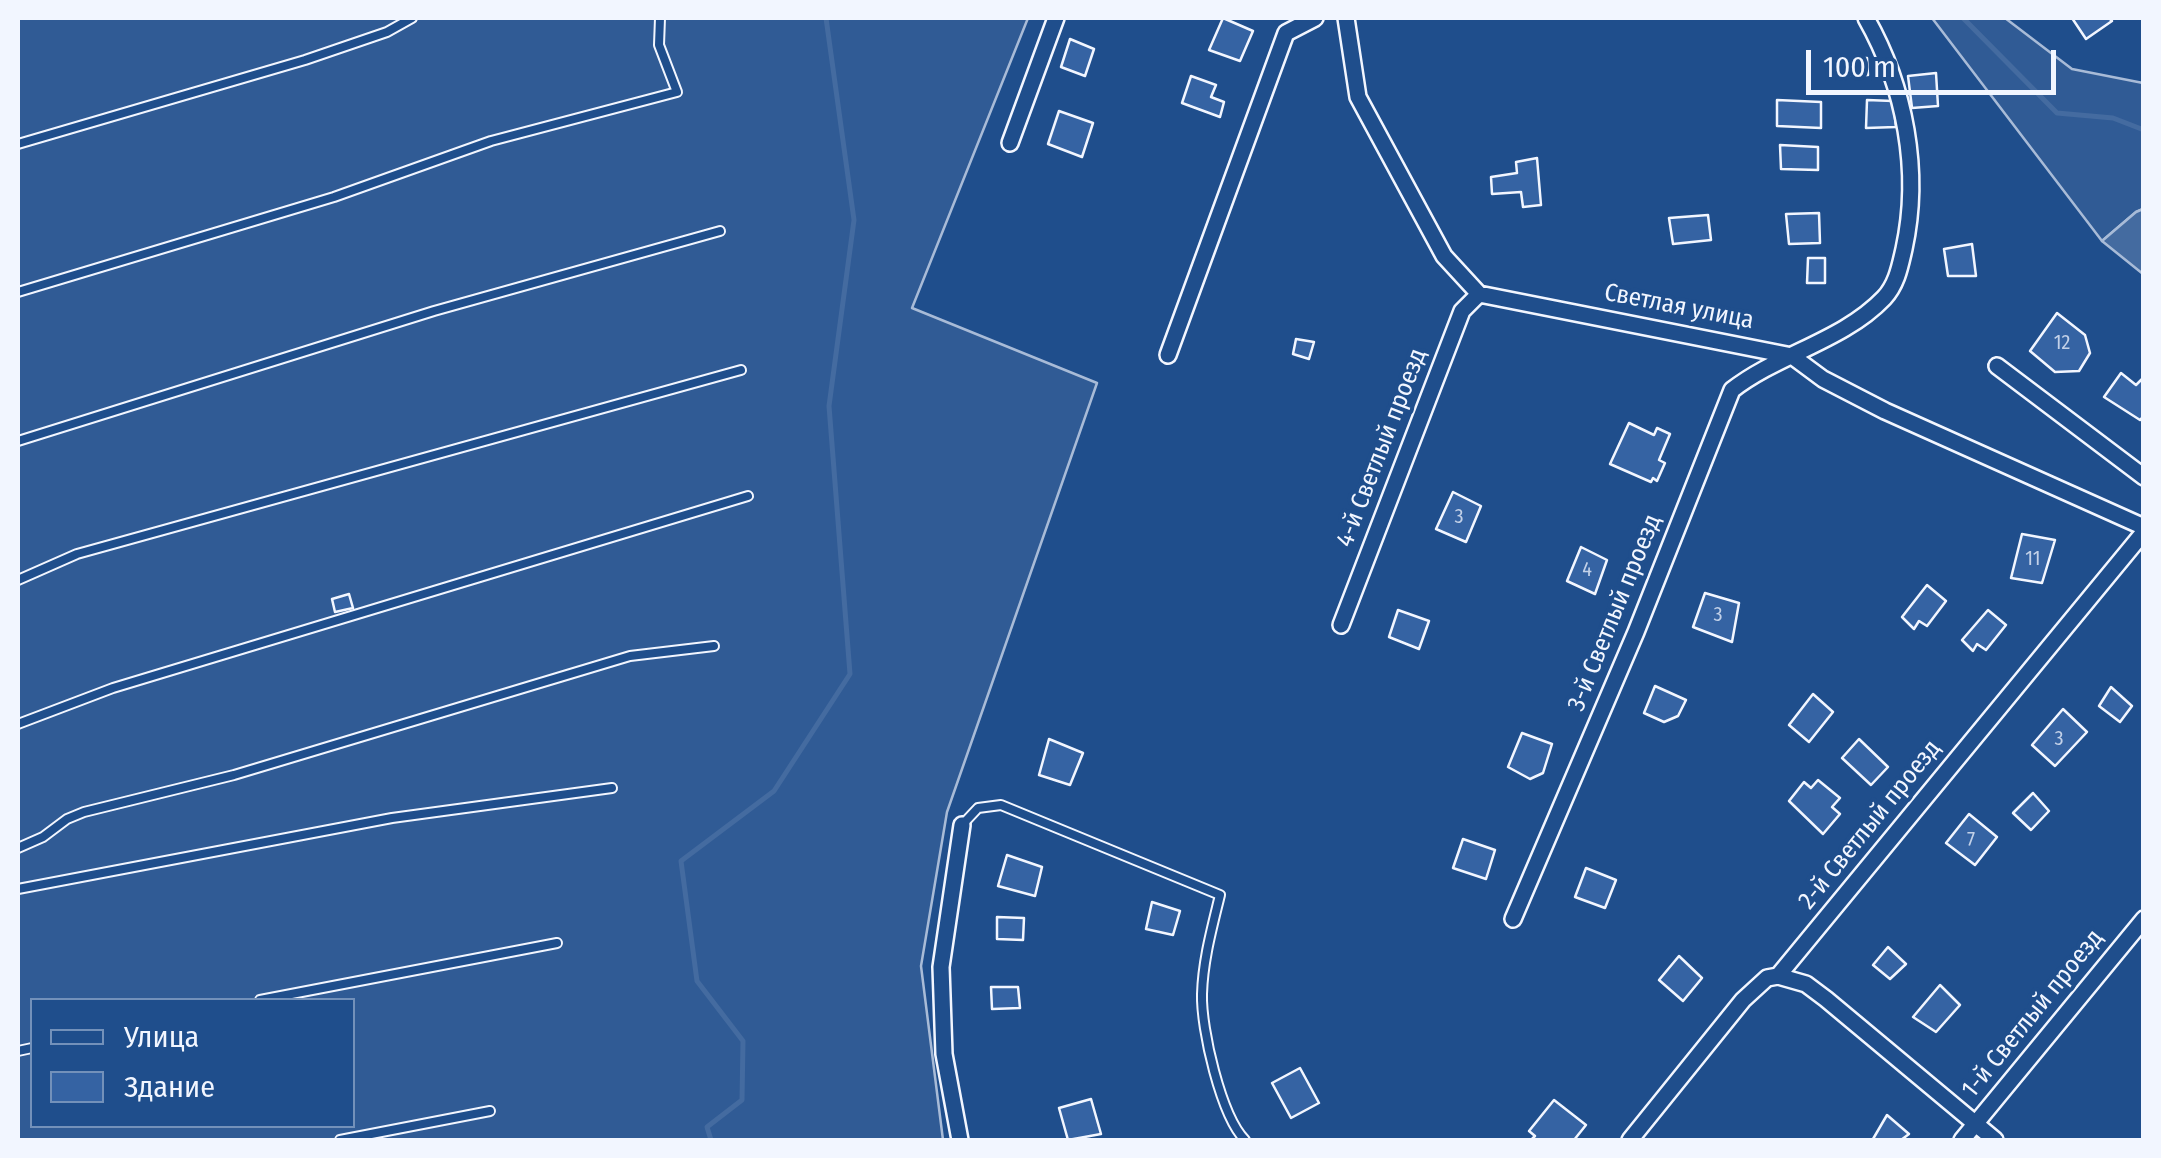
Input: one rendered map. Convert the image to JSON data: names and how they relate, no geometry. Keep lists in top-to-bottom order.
{
  "streets": {
    "street": [
      "Светлая улица",
      "4-й Светлый проезд",
      "3-й Светлый проезд",
      "2-й Светлый проезд",
      "1-й Светлый проезд"
    ]
  },
  "crossings": [
    ["Светлая улица", "4-й Светлый проезд"],
    ["Светлая улица", "3-й Светлый проезд"],
    ["Светлая улица", "2-й Светлый проезд"]
  ],
  "house_numbers": [
    "12",
    "3",
    "11",
    "4",
    "3",
    "3",
    "7"
  ],
  "legend": ["Улица", "Здание"],
  "scale_bar": "100 m"
}
